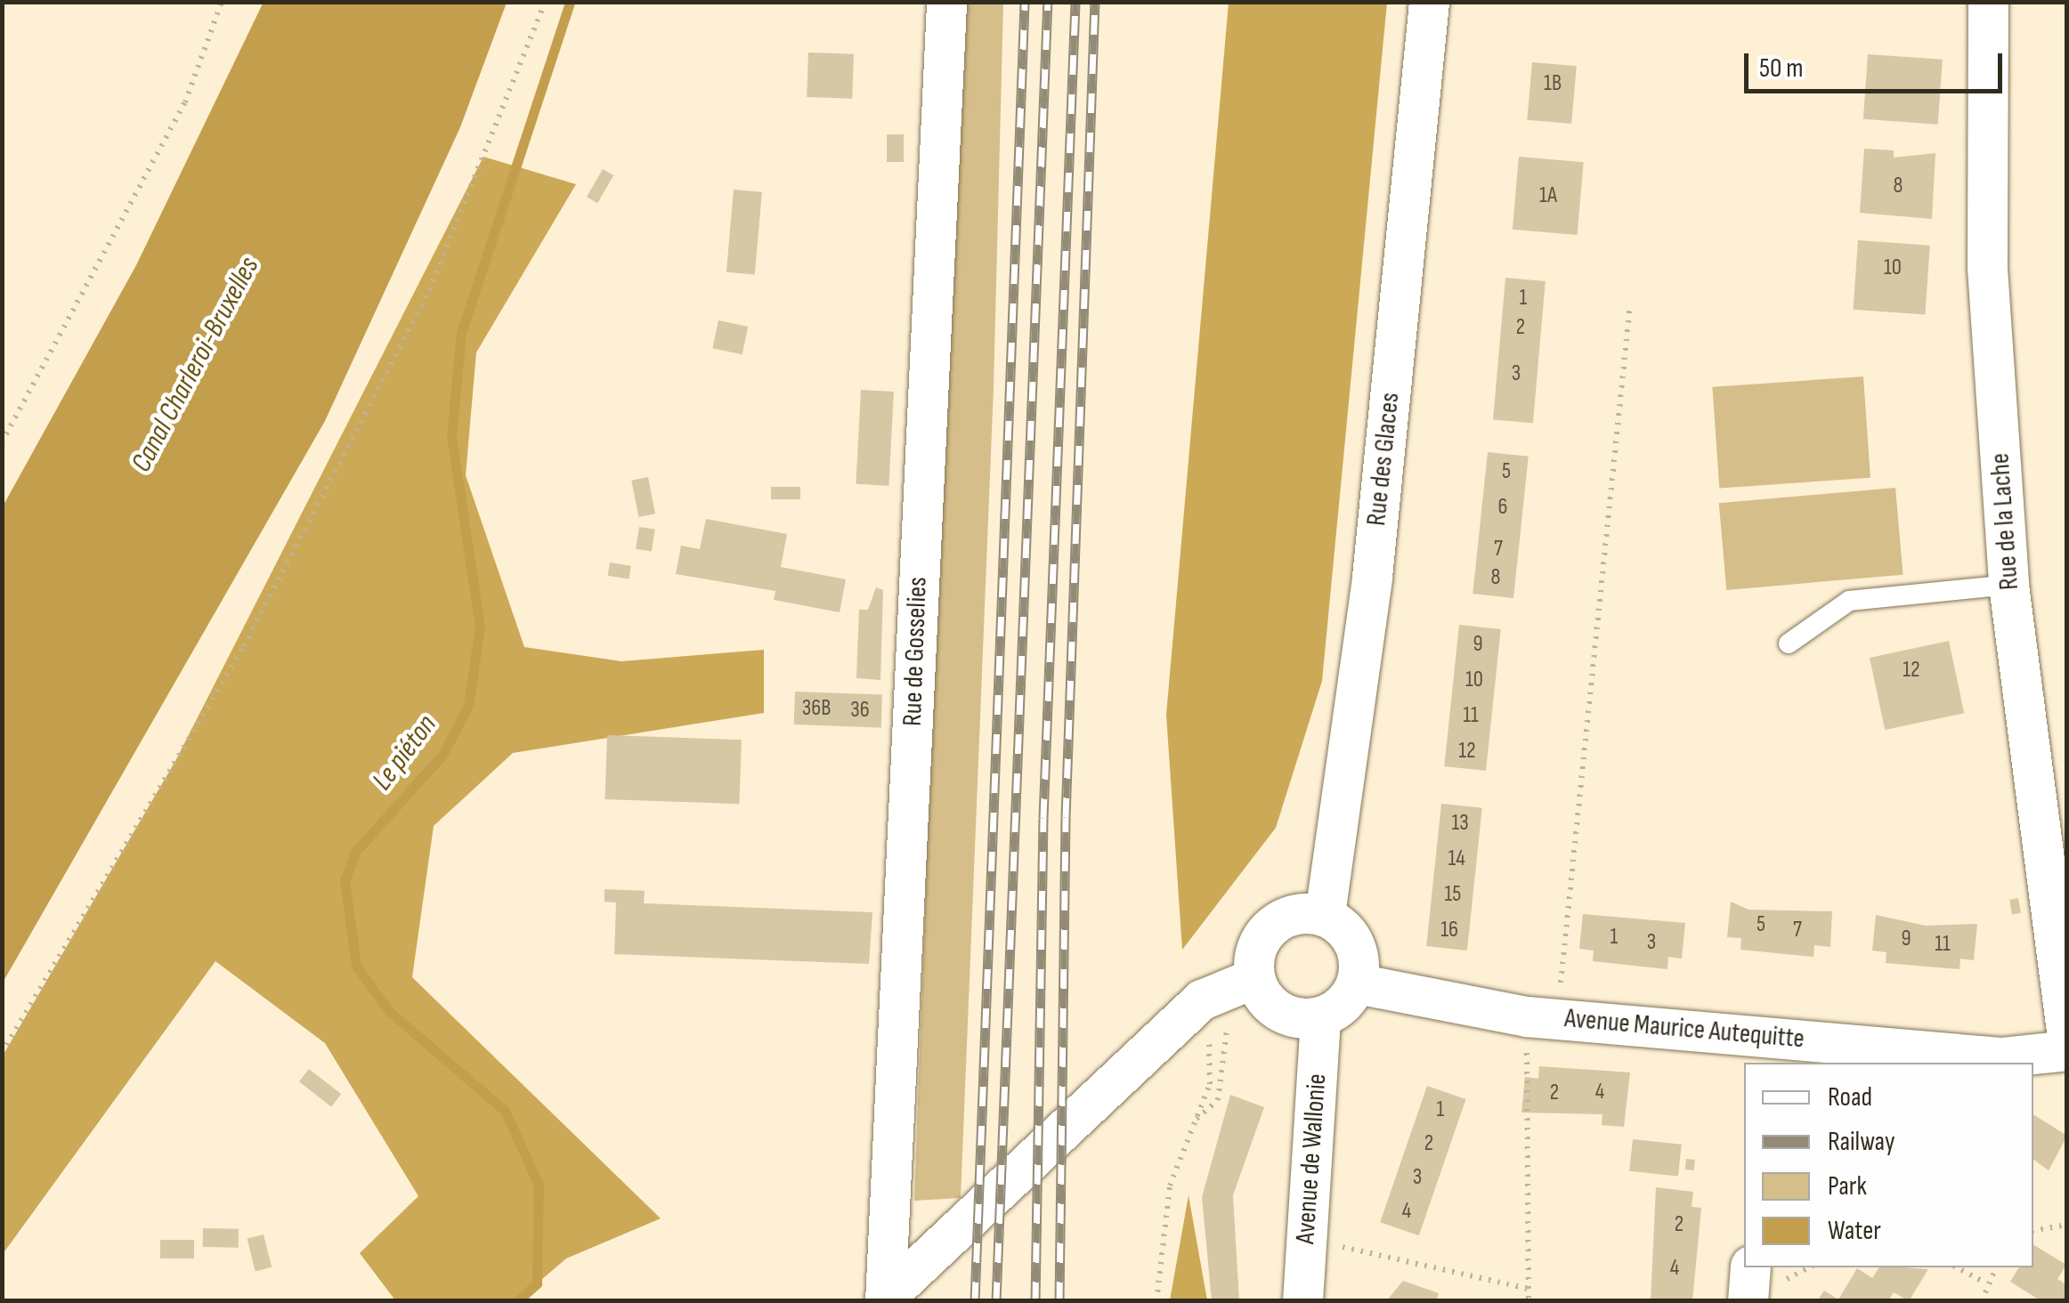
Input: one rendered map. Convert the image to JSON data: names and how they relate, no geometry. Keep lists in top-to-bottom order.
{
  "streets": {
    "street": [
      "Rue des Glaces",
      "Rue de la Lache",
      "Rue de Gosselies",
      "Avenue Maurice Autequitte",
      "Avenue de Wallonie"
    ]
  },
  "crossings": [
    ["Rue des Glaces", "Avenue Maurice Autequitte"],
    ["Rue des Glaces", "Avenue de Wallonie"],
    ["Avenue Maurice Autequitte", "Avenue de Wallonie"]
  ],
  "water": ["Canal Charleroi-Bruxelles", "Le piéton"],
  "house_numbers": [
    "1B",
    "8",
    "1A",
    "10",
    "1",
    "2",
    "3",
    "5",
    "6",
    "7",
    "8",
    "9",
    "12",
    "10",
    "36B",
    "36",
    "11",
    "12",
    "13",
    "14",
    "15",
    "5",
    "16",
    "7",
    "1",
    "9",
    "3",
    "11",
    "4",
    "2",
    "1",
    "2",
    "3",
    "4",
    "2",
    "4"
  ],
  "legend": [
    "Road",
    "Railway",
    "Park",
    "Water"
  ],
  "scale_bar": "50 m"
}
